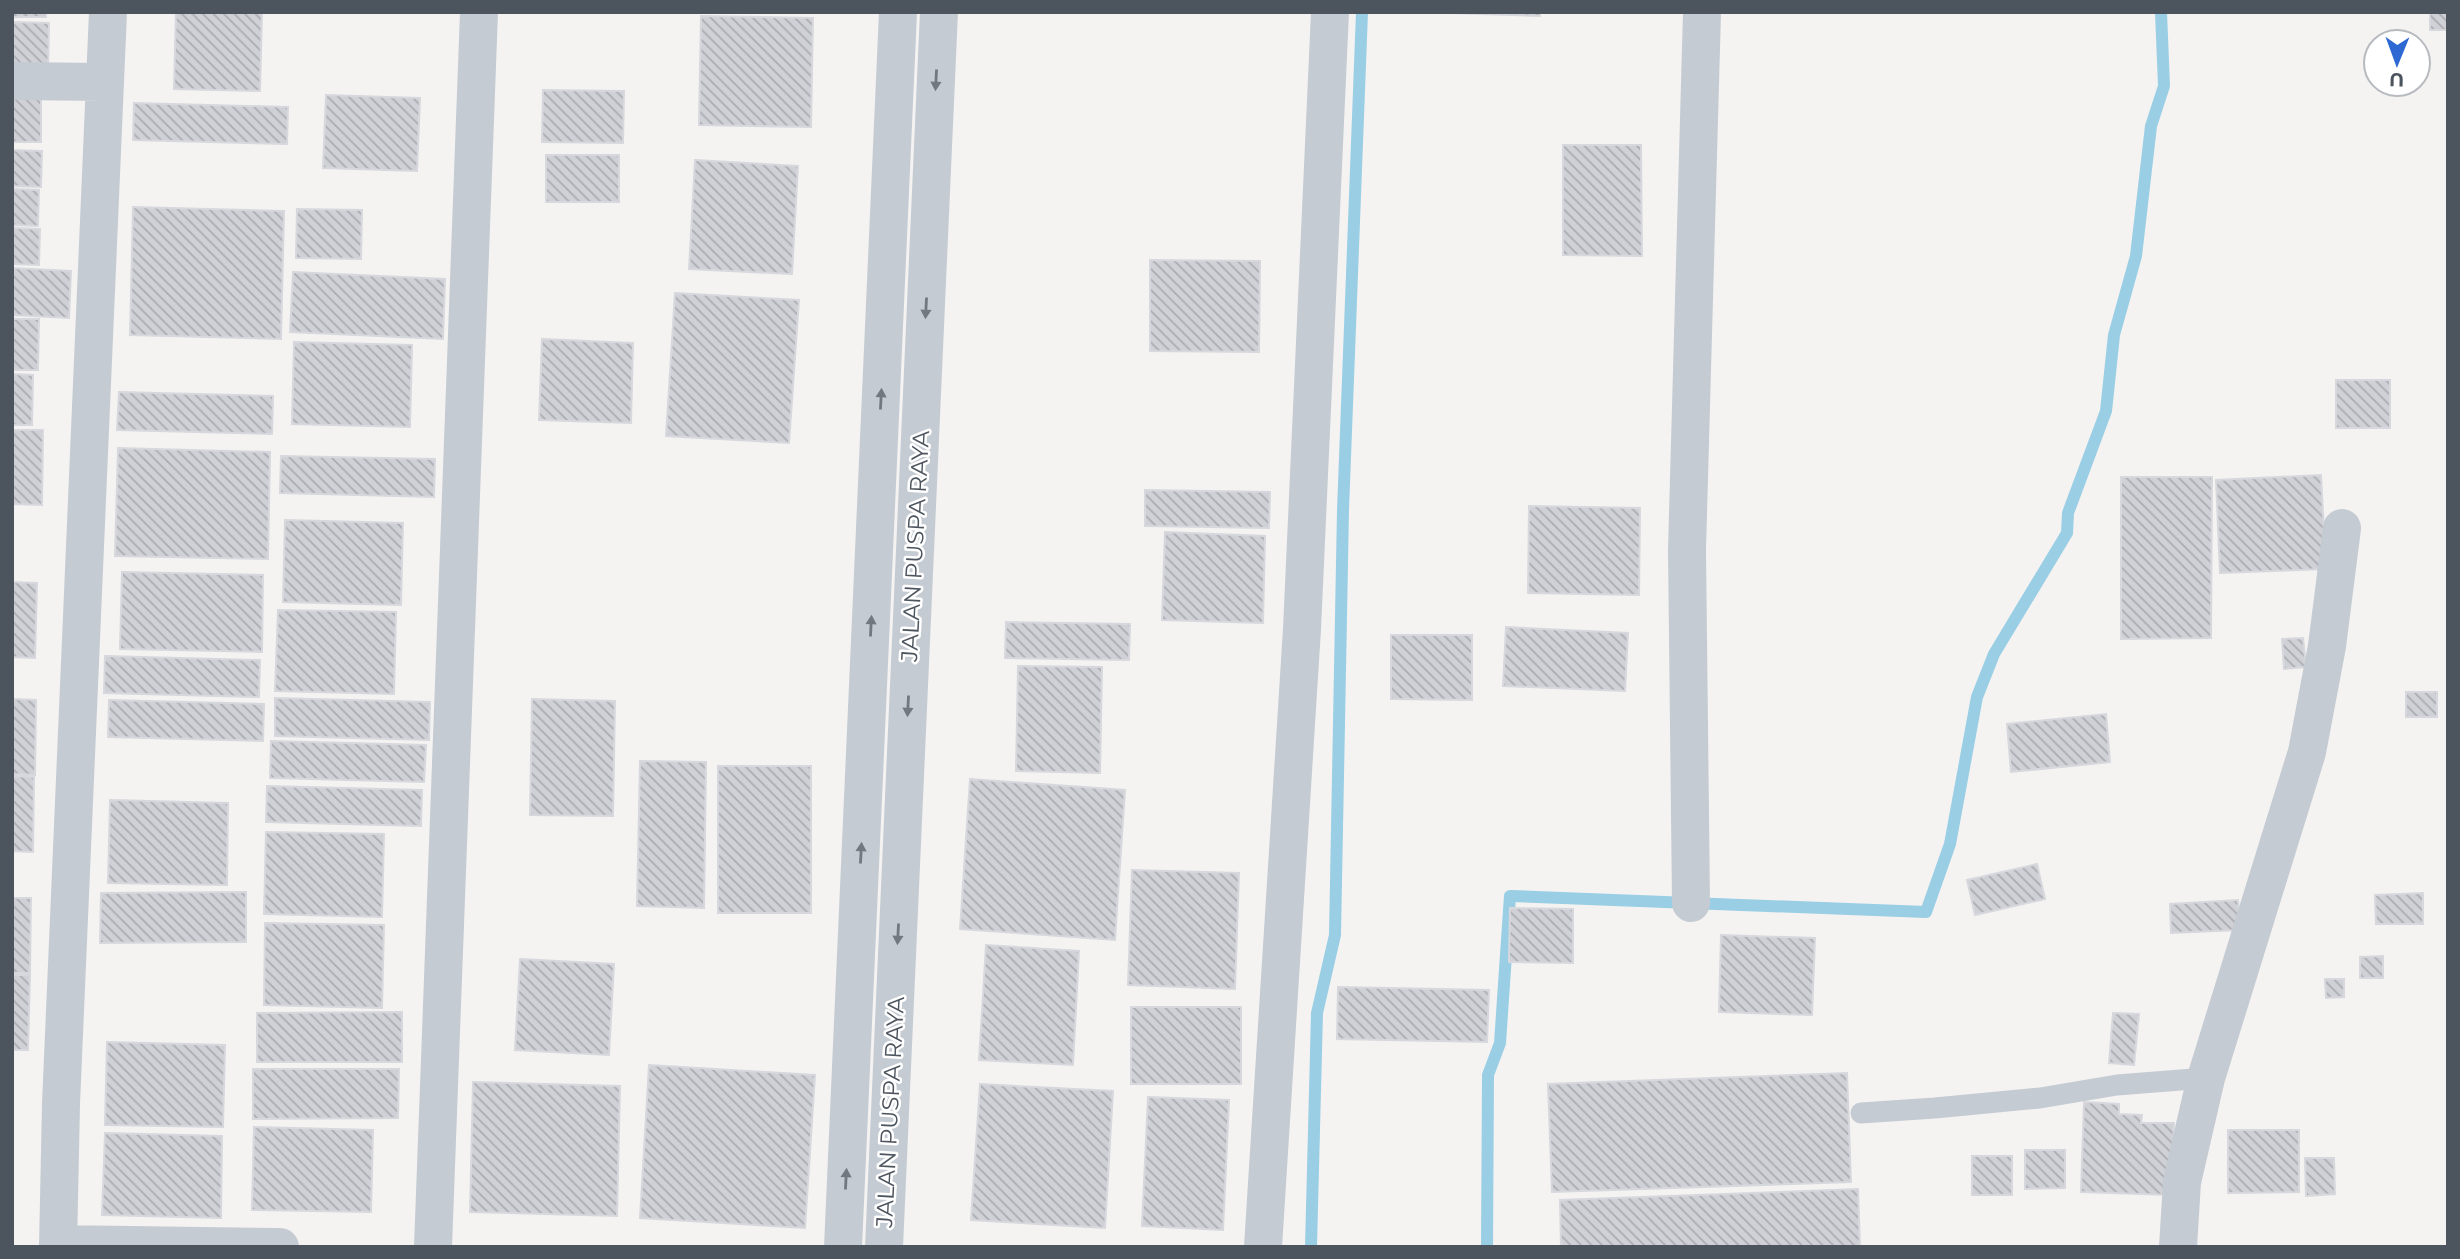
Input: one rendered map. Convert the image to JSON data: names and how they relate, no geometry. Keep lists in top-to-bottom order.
{
  "streets": {
    "street": ["JALAN PUSPA RAYA"]
  },
  "north": "bottom"
}
